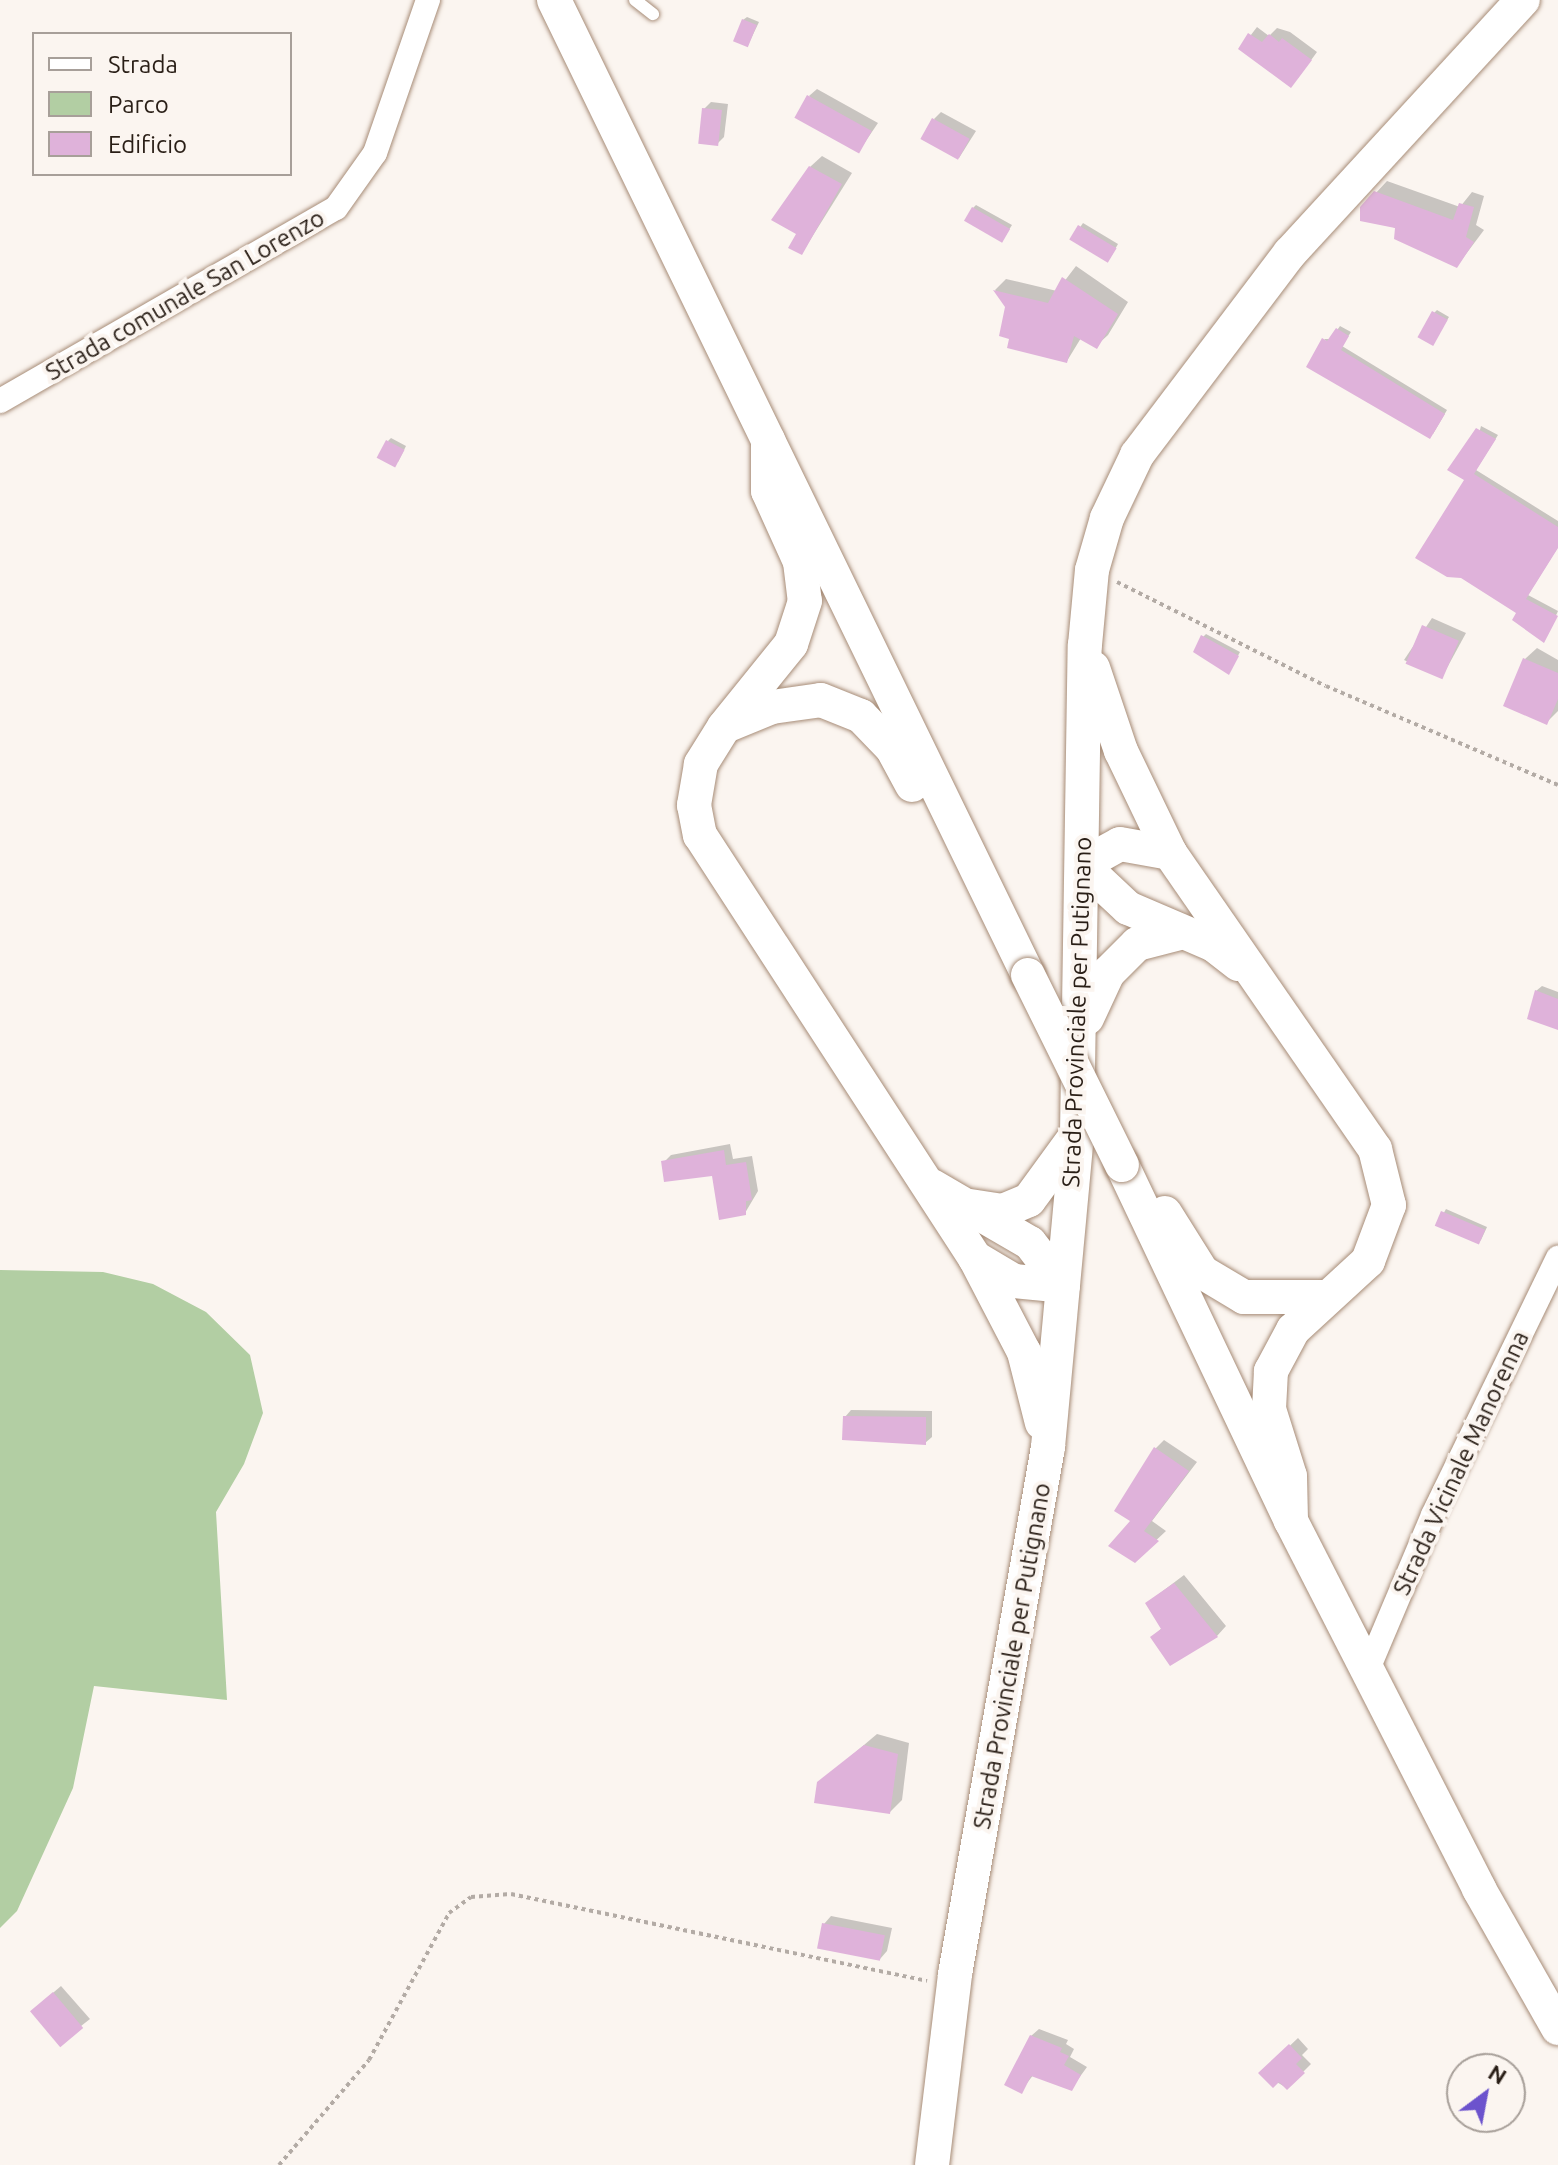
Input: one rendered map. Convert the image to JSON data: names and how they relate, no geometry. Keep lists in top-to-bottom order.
{
  "streets": {
    "main road": ["Strada Provinciale per Putignano"],
    "street": ["Strada comunale San Lorenzo", "Strada Vicinale Manorenna"]
  },
  "legend": ["Strada", "Parco", "Edificio"],
  "north": "top right"
}
